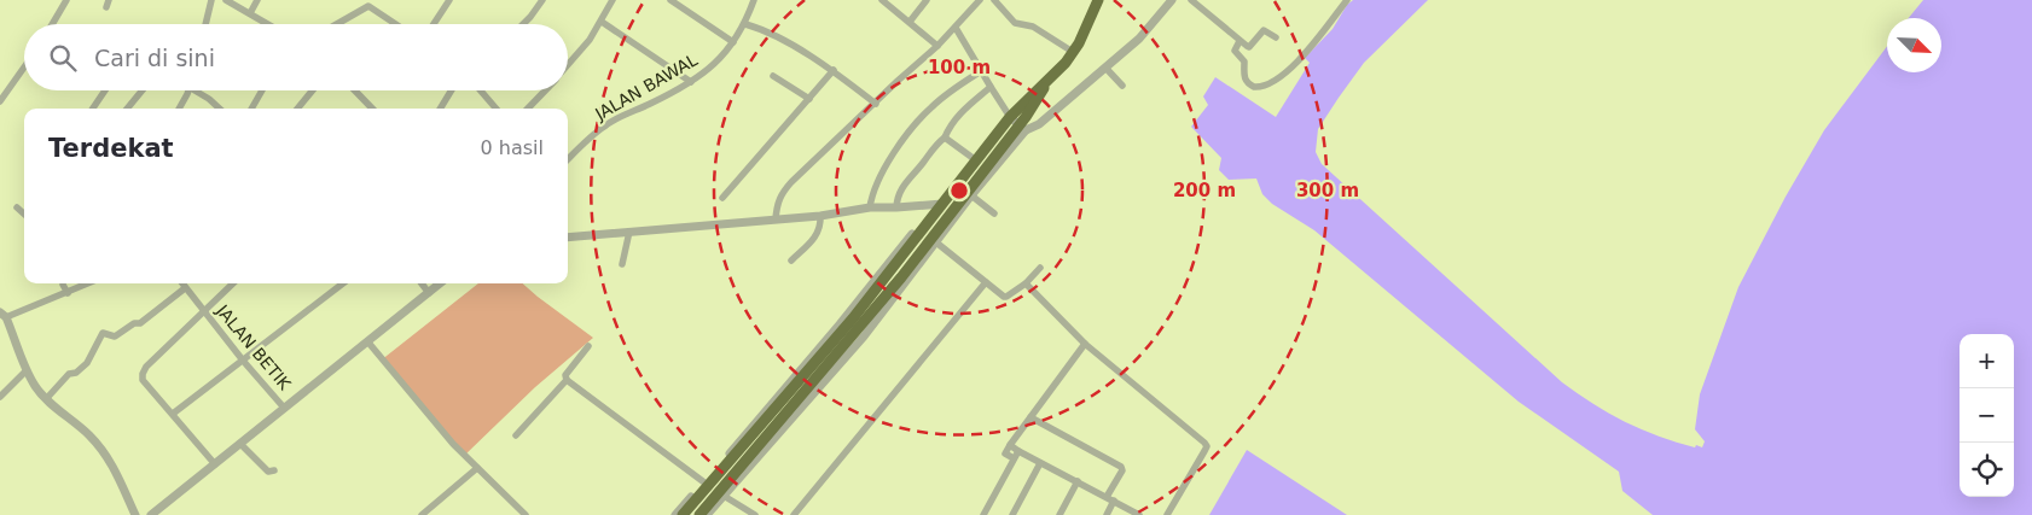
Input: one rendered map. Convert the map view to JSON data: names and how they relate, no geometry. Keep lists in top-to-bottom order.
{
  "streets": {
    "street": ["JALAN BAWAL", "JALAN BETIK"]
  },
  "north": "bottom right",
  "page": {
    "search": "Cari di sini",
    "heading": ["Terdekat", "0 hasil"],
    "map_buttons": ["+", "−"]
  },
  "rings": ["100 m", "200 m", "300 m"]
}
